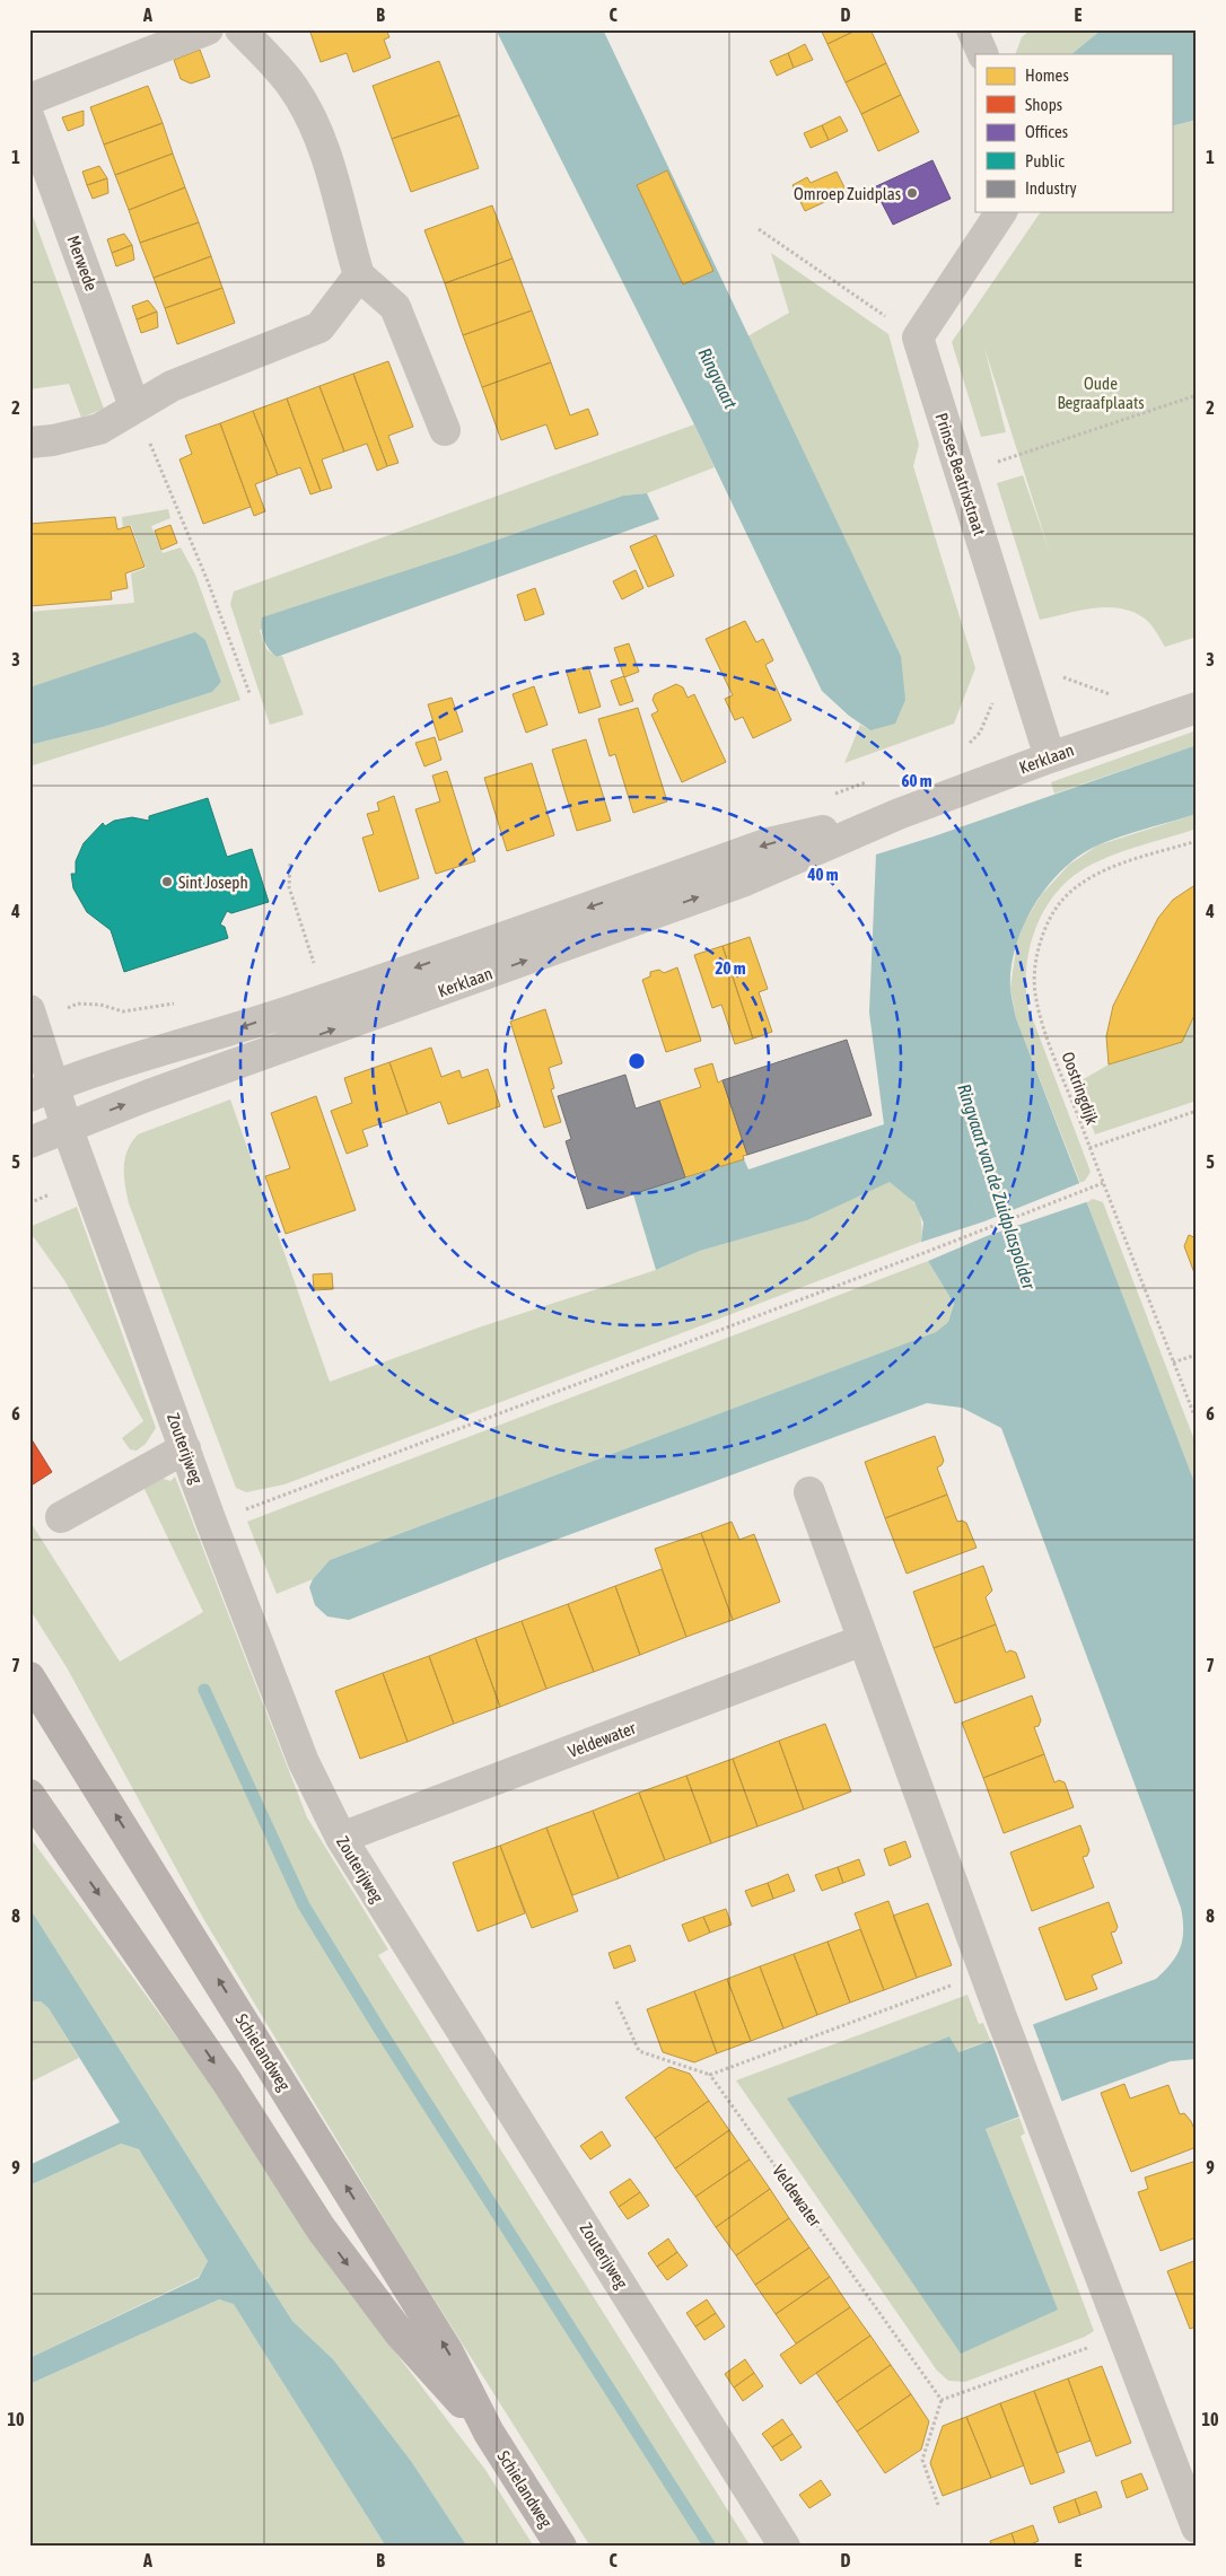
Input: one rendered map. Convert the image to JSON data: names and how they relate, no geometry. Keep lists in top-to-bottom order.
{
  "streets": {
    "main road": ["Schielandweg"],
    "street": [
      "Merwede",
      "Prinses Beatrixstraat",
      "Kerklaan",
      "Zouterijweg",
      "Veldewater"
    ],
    "path": ["Oostringdijk"]
  },
  "crossings": [
    ["Prinses Beatrixstraat", "Kerklaan"],
    ["Kerklaan", "Zouterijweg"],
    ["Zouterijweg", "Veldewater"]
  ],
  "water": ["Ringvaart", "Ringvaart van de Zuidplaspolder"],
  "parks": ["Oude Begraafplaats"],
  "places": ["Omroep Zuidplas", "Sint Joseph"],
  "legend": [
    "Homes",
    "Shops",
    "Offices",
    "Public",
    "Industry"
  ],
  "grid": {
    "columns": [
      "A",
      "B",
      "C",
      "D",
      "E"
    ],
    "rows": [
      "1",
      "2",
      "3",
      "4",
      "5",
      "6",
      "7",
      "8",
      "9",
      "10"
    ]
  },
  "rings": ["60 m", "40 m", "20 m"]
}
